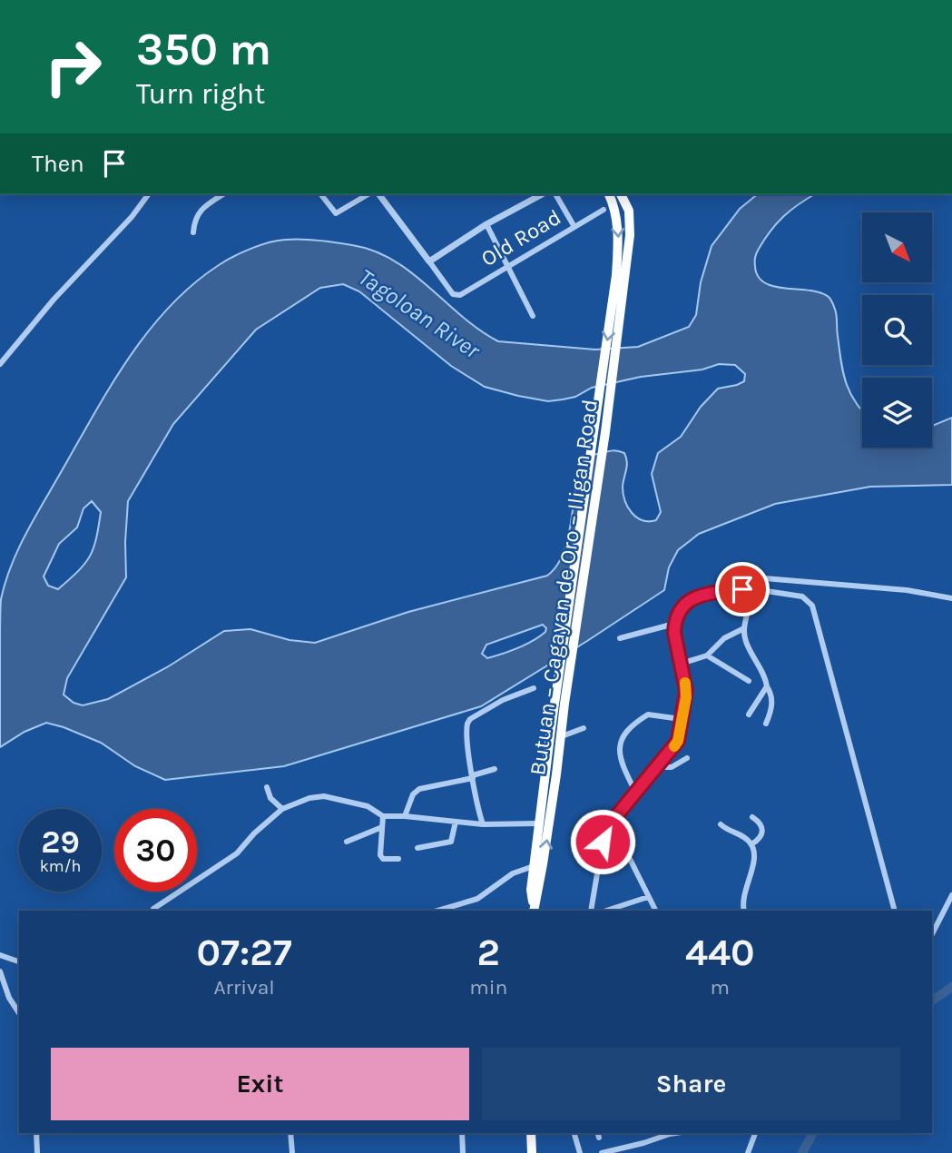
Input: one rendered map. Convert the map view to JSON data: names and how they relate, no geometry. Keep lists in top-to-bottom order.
{
  "streets": {
    "highway": ["Butuan – Cagayan de Oro – Iligan Road"],
    "street": ["Old Road"]
  },
  "water": ["Tagoloan River"],
  "north": "bottom right",
  "page": {
    "turn": ["350 m", "Turn right"],
    "then": "Then",
    "speed": "29 km/h",
    "limit": "30",
    "eta": [
      "07:27",
      "Arrival",
      "2",
      "min",
      "440",
      "m"
    ],
    "buttons": ["Exit", "Share"]
  }
}
